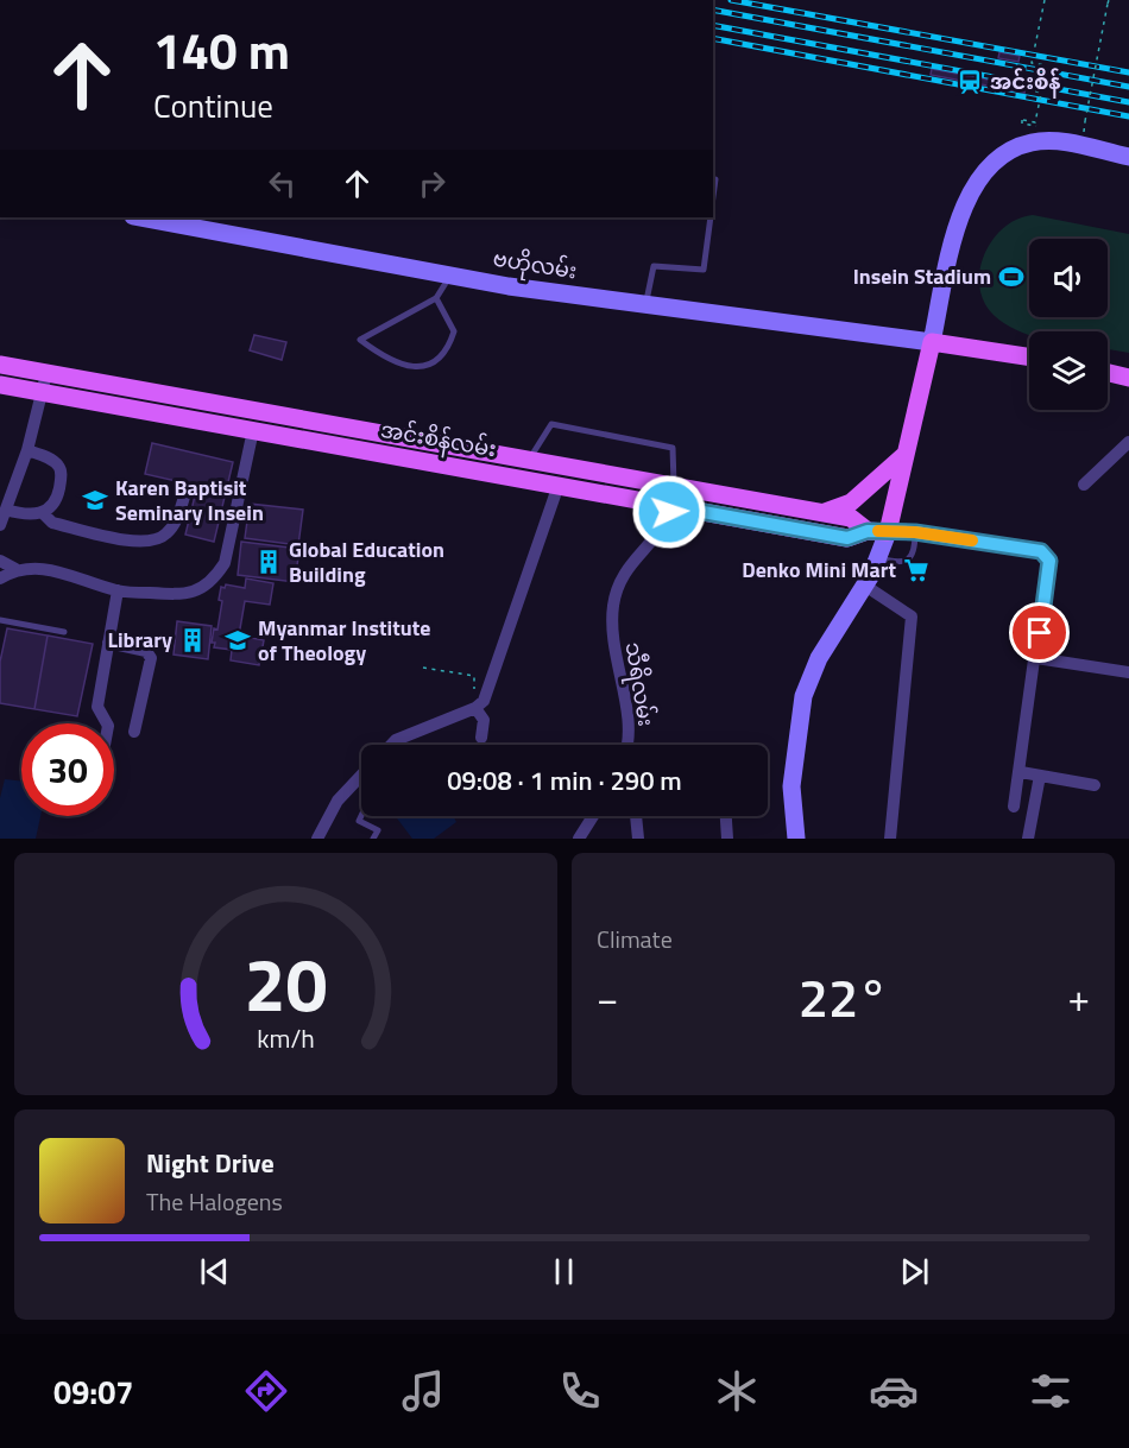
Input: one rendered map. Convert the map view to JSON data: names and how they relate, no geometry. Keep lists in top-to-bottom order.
{
  "streets": {
    "main road": ["ဗဟိုလမ်း", "အင်းစိန်လမ်း"],
    "street": ["သီရိလမ်း"]
  },
  "crossings": [
    ["အင်းစိန်လမ်း", "သီရိလမ်း"]
  ],
  "places": {
    "station": ["အင်းစိန်"],
    "sports": ["Insein Stadium"],
    "school or university": ["Karen Baptisit Seminary Insein", "Myanmar Institute of Theology"],
    "building": ["Global Education Building", "Library"],
    "supermarket": ["Denko Mini Mart"]
  },
  "page": {
    "turn": ["140 m", "Continue"],
    "limit": "30",
    "trip": "09:08 · 1 min · 290 m",
    "tile": "Climate",
    "heat": ["−", "22°", "+"],
    "song": ["Night Drive", "The Halogens"],
    "tabs": "09:07",
    "gauge": ["20", "km/h"]
  }
}
